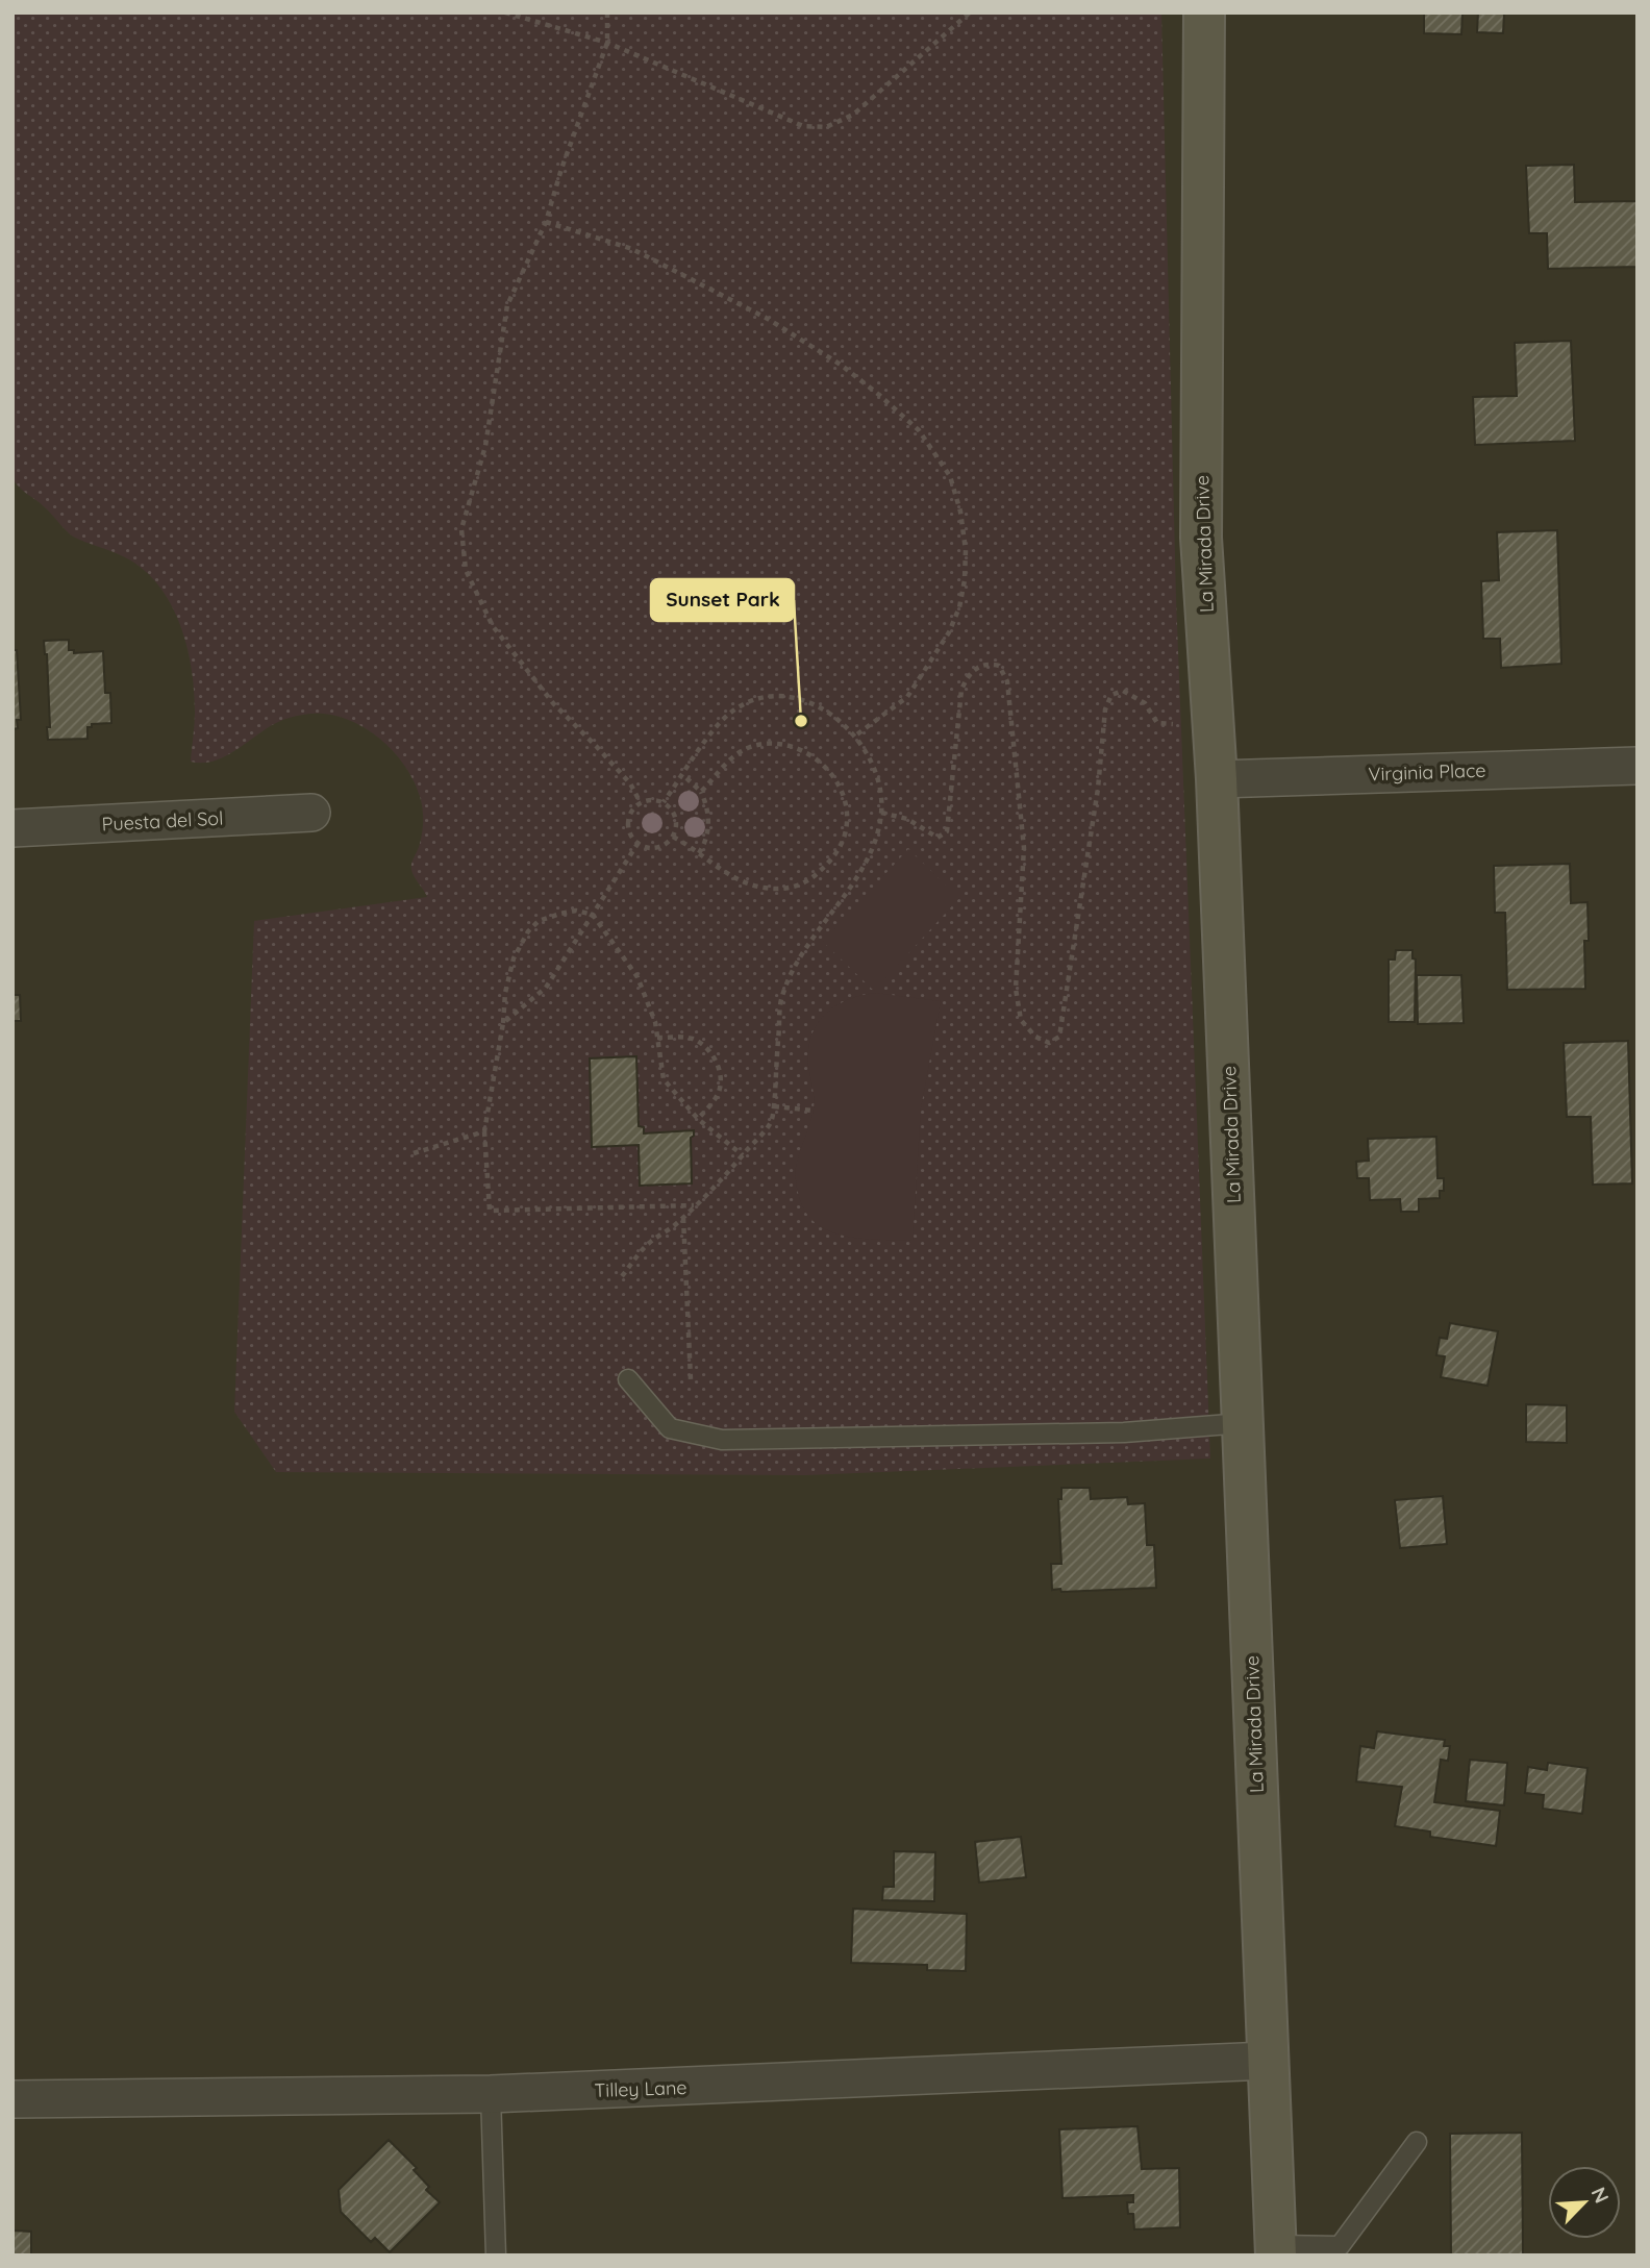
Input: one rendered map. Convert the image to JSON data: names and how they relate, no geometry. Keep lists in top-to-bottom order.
{
  "streets": {
    "street": [
      "La Mirada Drive",
      "Virginia Place",
      "Puesta del Sol",
      "Tilley Lane"
    ]
  },
  "crossings": [
    ["La Mirada Drive", "Virginia Place"],
    ["La Mirada Drive", "Tilley Lane"]
  ],
  "places": ["Sunset Park"],
  "north": "top right"
}
